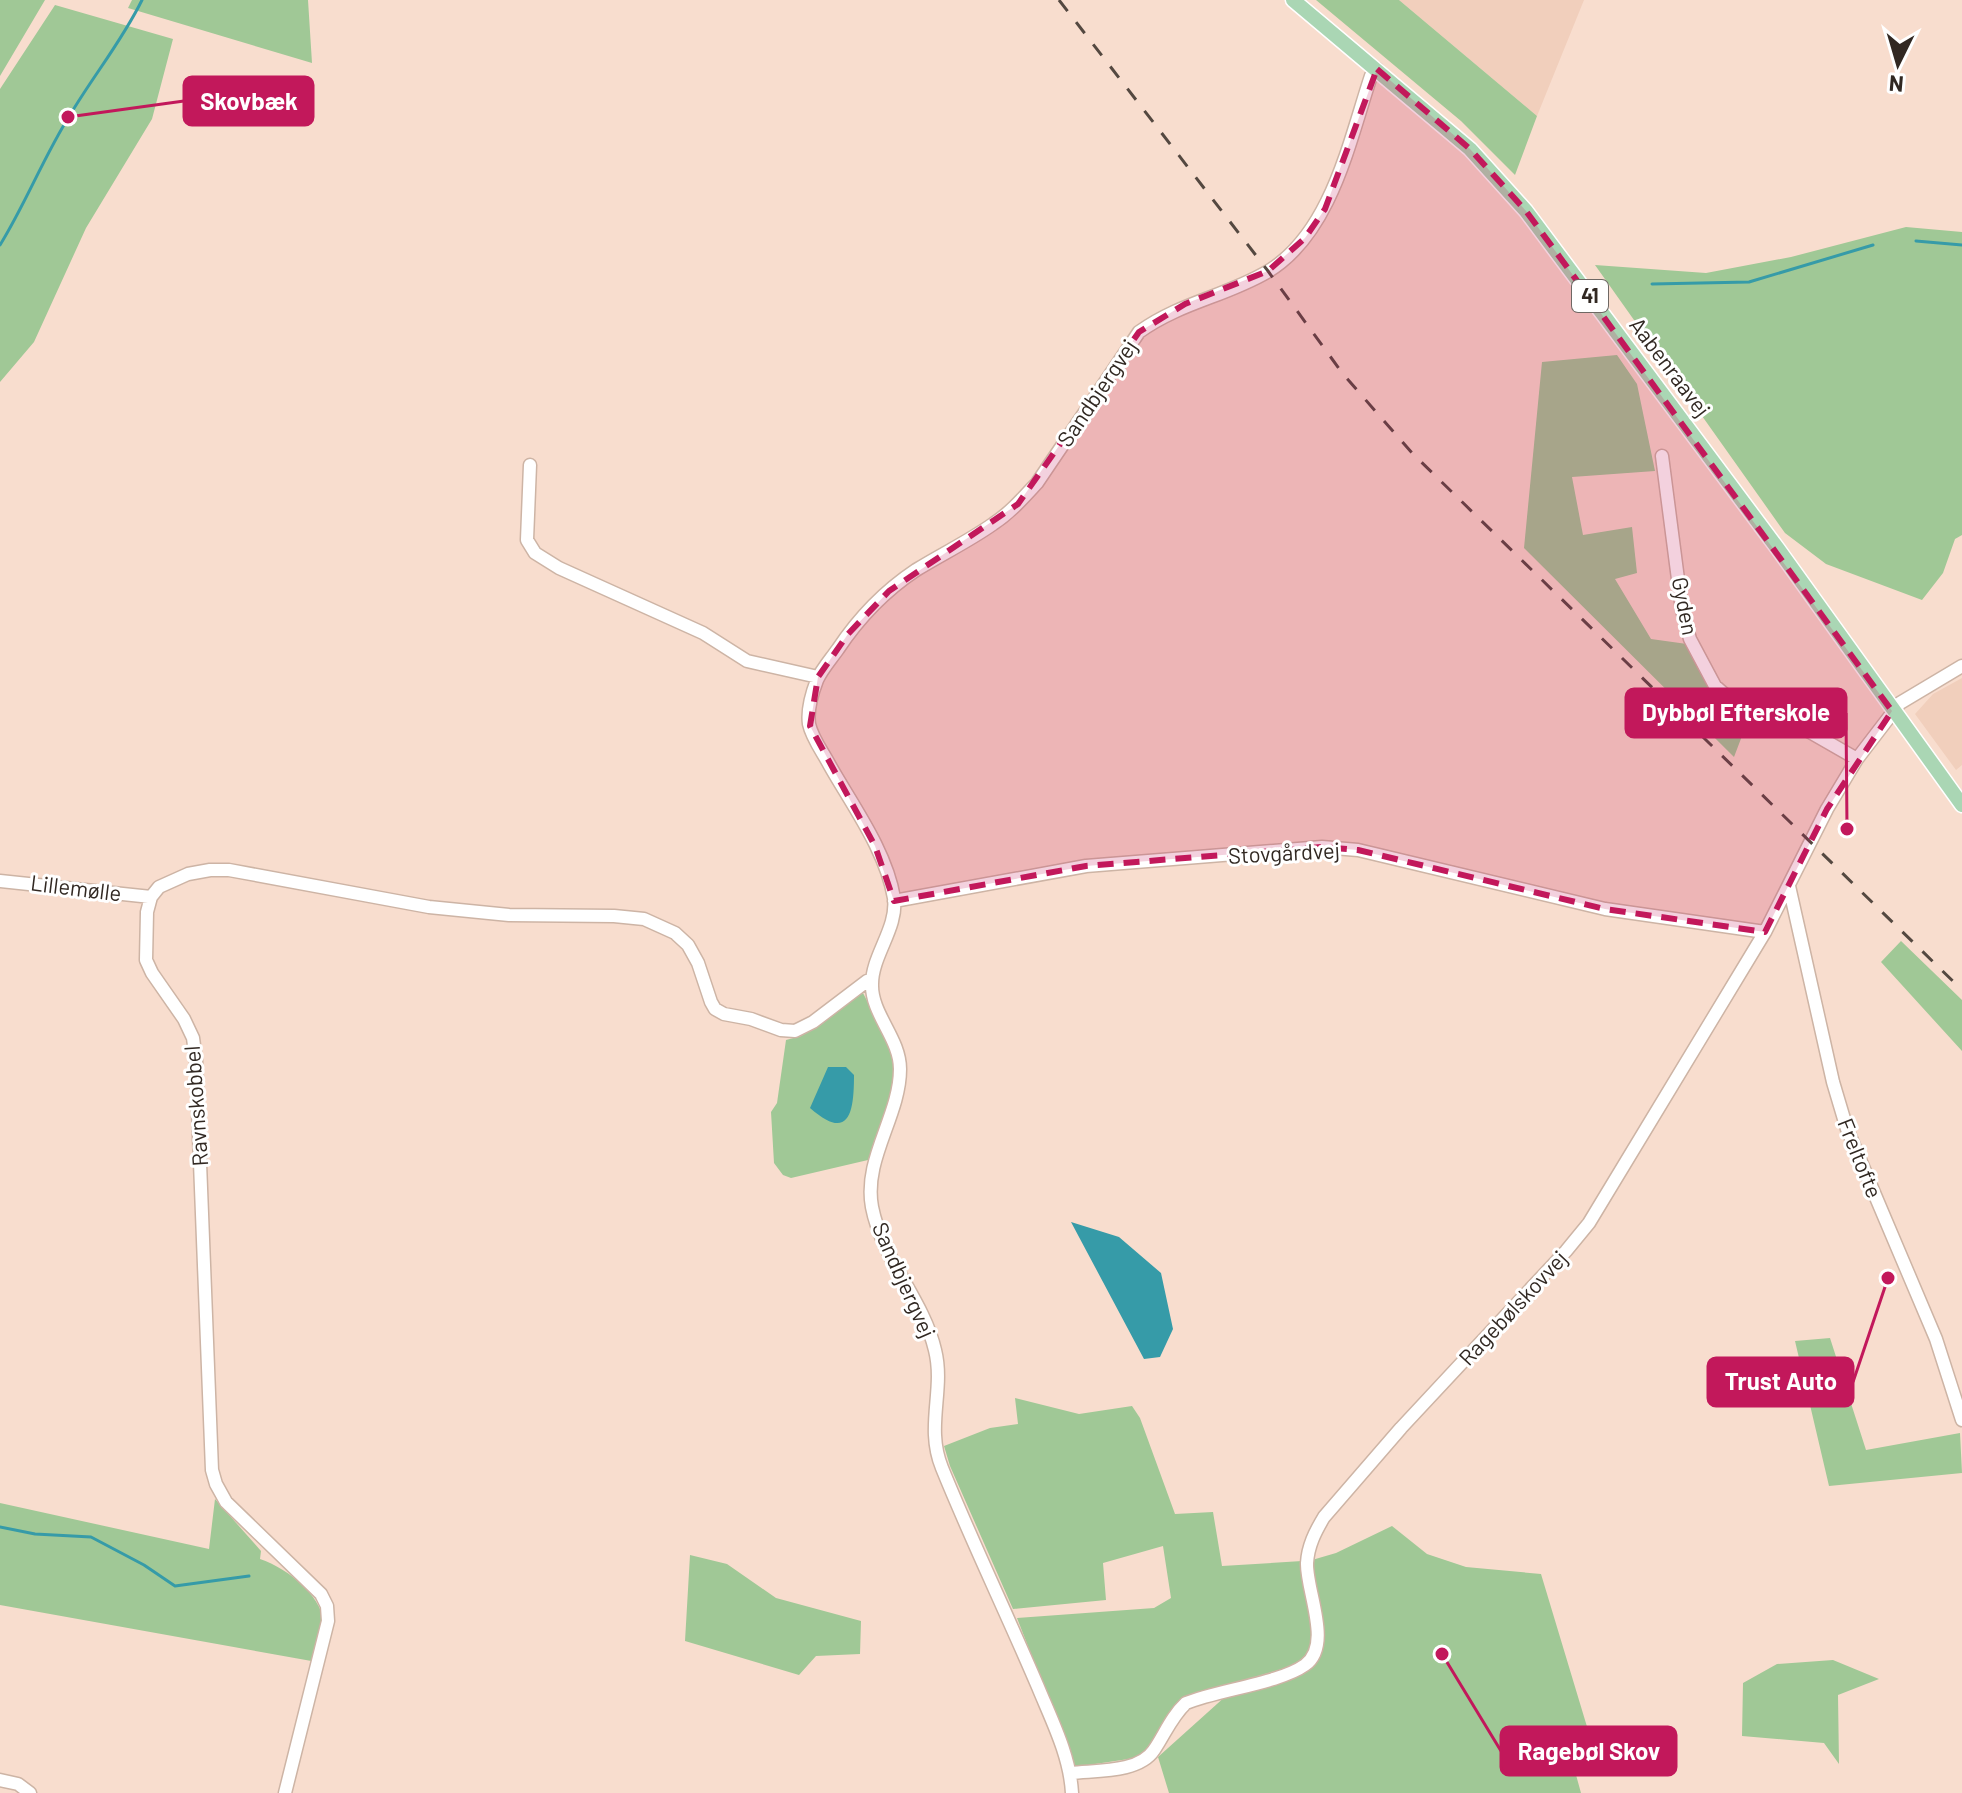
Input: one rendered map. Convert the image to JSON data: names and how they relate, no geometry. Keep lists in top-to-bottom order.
{
  "streets": {
    "main road": ["41", "Aabenraavej"],
    "street": [
      "Sandbjergvej",
      "Gyden",
      "Stovgårdvej",
      "Lillemølle",
      "Ravnskobbel",
      "Freltofte",
      "Ragebølskovvej"
    ]
  },
  "crossings": [
    ["Aabenraavej", "Sandbjergvej"],
    ["Aabenraavej", "Ragebølskovvej"],
    ["Sandbjergvej", "Stovgårdvej"],
    ["Sandbjergvej", "Ragebølskovvej"],
    ["Gyden", "Ragebølskovvej"],
    ["Stovgårdvej", "Ragebølskovvej"],
    ["Lillemølle", "Ravnskobbel"],
    ["Freltofte", "Ragebølskovvej"]
  ],
  "places": [
    "Skovbæk",
    "Dybbøl Efterskole",
    "Trust Auto",
    "Ragebøl Skov"
  ],
  "north": "bottom"
}
